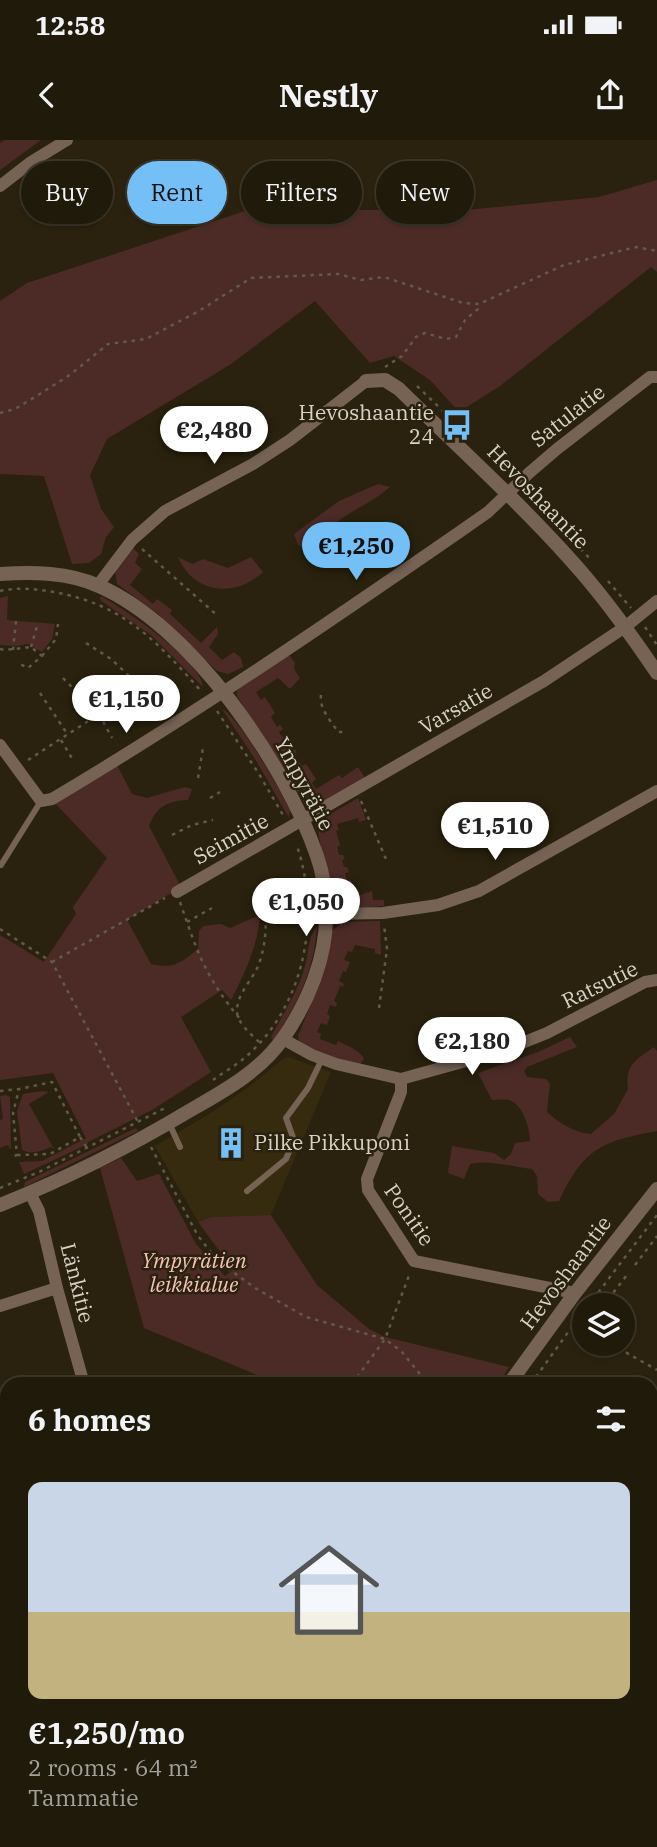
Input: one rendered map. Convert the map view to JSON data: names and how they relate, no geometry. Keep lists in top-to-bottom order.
{
  "streets": {
    "street": [
      "Satulatie",
      "Hevoshaantie",
      "Varsatie",
      "Ympyrätie",
      "Seimitie",
      "Ratsutie",
      "Ponitie",
      "Länkitie"
    ]
  },
  "crossings": [
    ["Satulatie", "Hevoshaantie"],
    ["Satulatie", "Ympyrätie"],
    ["Hevoshaantie", "Varsatie"],
    ["Hevoshaantie", "Ponitie"],
    ["Varsatie", "Ympyrätie"],
    ["Varsatie", "Seimitie"],
    ["Ympyrätie", "Seimitie"],
    ["Ympyrätie", "Ratsutie"],
    ["Ympyrätie", "Länkitie"],
    ["Ratsutie", "Ponitie"]
  ],
  "parks": ["Ympyrätien leikkialue"],
  "places": {
    "bus stop": ["Hevoshaantie 24"],
    "building": ["Pilke Pikkuponi"]
  },
  "page": {
    "status": "12:58",
    "header": "Nestly",
    "chip": [
      "Buy",
      "Rent",
      "Filters",
      "New"
    ],
    "price": [
      "€2,480",
      "€1,250",
      "€1,150",
      "€1,510",
      "€1,050",
      "€2,180"
    ],
    "heading": "6 homes",
    "list": [
      {
        "name": "€1,250/mo",
        "note": "2 rooms · 64 m² · Tammatie"
      }
    ]
  }
}
